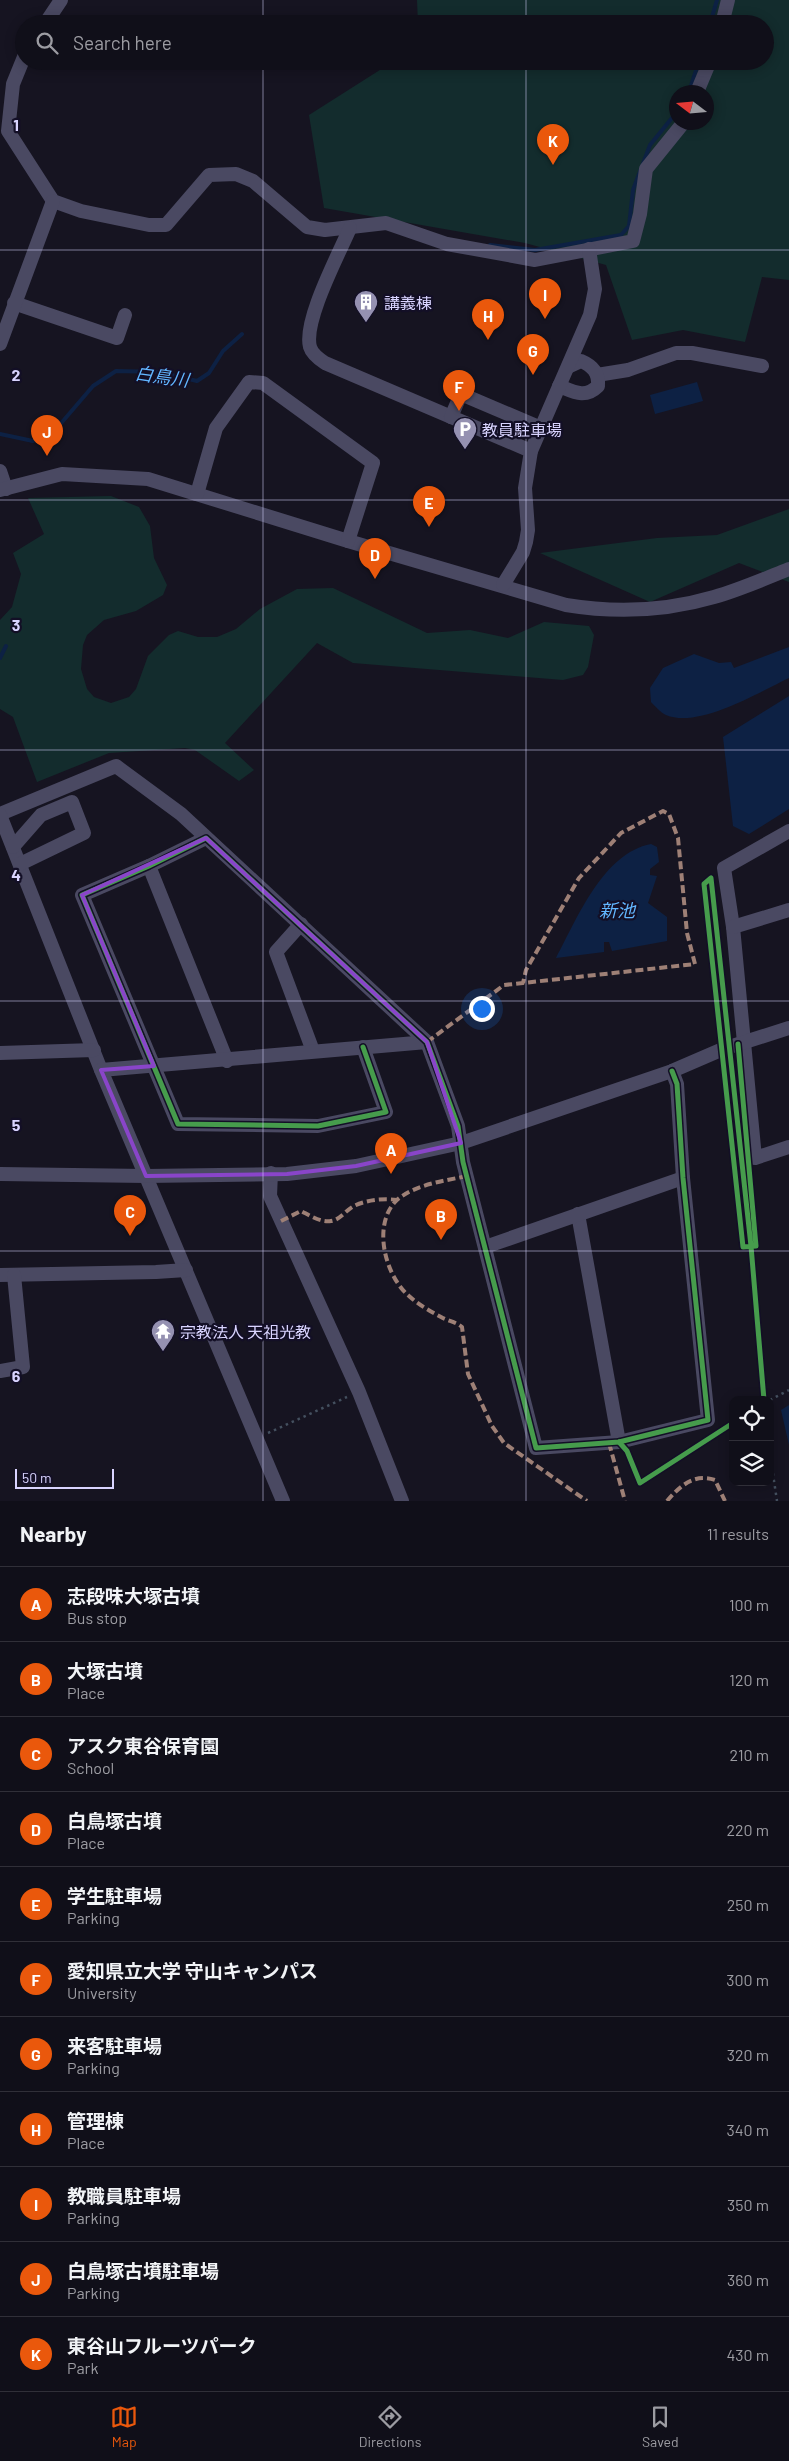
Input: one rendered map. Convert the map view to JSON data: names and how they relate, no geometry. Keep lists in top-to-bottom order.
{
  "water": ["白鳥川", "新池"],
  "places": {
    "building": ["講義棟"],
    "parking": ["教員駐車場"],
    "temple": ["宗教法人 天祖光教"]
  },
  "scale_bar": "50 m",
  "north": "left",
  "page": {
    "search": "Search here",
    "pins": [
      "K",
      "I",
      "H",
      "G",
      "F",
      "J",
      "E",
      "D",
      "A",
      "C",
      "B"
    ],
    "scale": "50 m",
    "heading": ["Nearby", "11 results"],
    "list": [
      {
        "mark": "A",
        "name": "志段味大塚古墳",
        "note": "Bus stop",
        "value": "100 m"
      },
      {
        "mark": "B",
        "name": "大塚古墳",
        "note": "Place",
        "value": "120 m"
      },
      {
        "mark": "C",
        "name": "アスク東谷保育園",
        "note": "School",
        "value": "210 m"
      },
      {
        "mark": "D",
        "name": "白鳥塚古墳",
        "note": "Place",
        "value": "220 m"
      },
      {
        "mark": "E",
        "name": "学生駐車場",
        "note": "Parking",
        "value": "250 m"
      },
      {
        "mark": "F",
        "name": "愛知県立大学 守山キャンパス",
        "note": "University",
        "value": "300 m"
      },
      {
        "mark": "G",
        "name": "来客駐車場",
        "note": "Parking",
        "value": "320 m"
      },
      {
        "mark": "H",
        "name": "管理棟",
        "note": "Place",
        "value": "340 m"
      },
      {
        "mark": "I",
        "name": "教職員駐車場",
        "note": "Parking",
        "value": "350 m"
      },
      {
        "mark": "J",
        "name": "白鳥塚古墳駐車場",
        "note": "Parking",
        "value": "360 m"
      },
      {
        "mark": "K",
        "name": "東谷山フルーツパーク",
        "note": "Park",
        "value": "430 m"
      }
    ],
    "nav": ["Map", "Directions", "Saved"]
  },
  "grid": {
    "rows": [
      "1",
      "2",
      "3",
      "4",
      "5",
      "6"
    ]
  }
}
